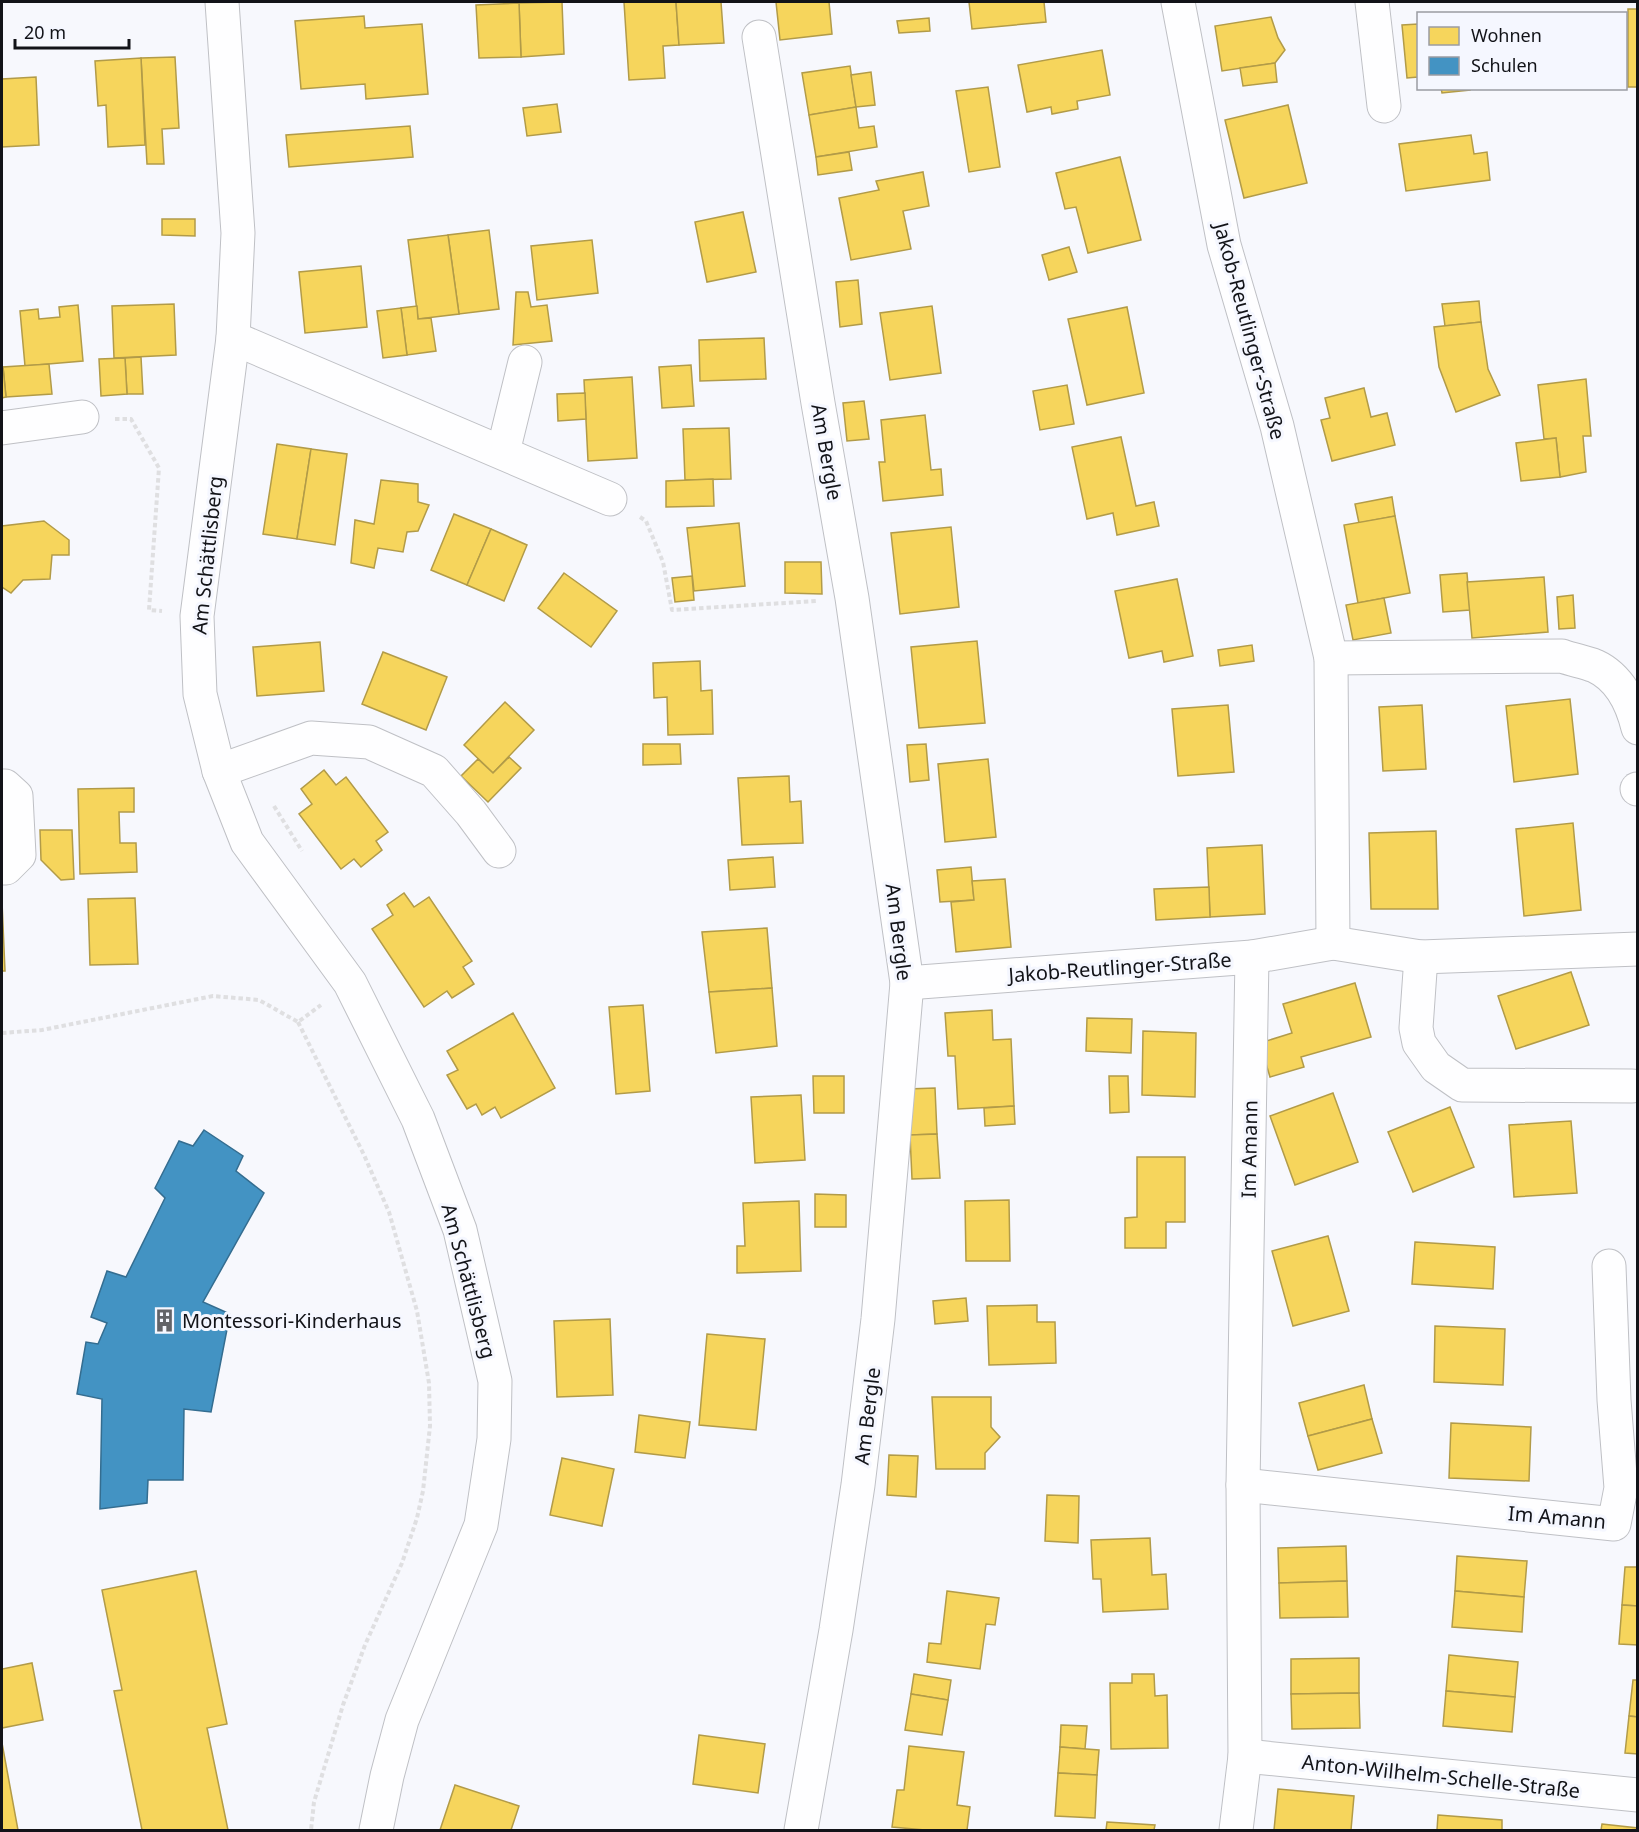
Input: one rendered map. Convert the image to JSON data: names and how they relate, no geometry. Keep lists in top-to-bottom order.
{
  "streets": {
    "street": [
      "Jakob-Reutlinger-Straße",
      "Am Bergle",
      "Am Schättlisberg",
      "Im Amann",
      "Anton-Wilhelm-Schelle-Straße"
    ]
  },
  "crossings": [
    ["Jakob-Reutlinger-Straße", "Am Bergle"],
    ["Jakob-Reutlinger-Straße", "Im Amann"],
    ["Im Amann", "Anton-Wilhelm-Schelle-Straße"]
  ],
  "places": {
    "building": ["Montessori-Kinderhaus"]
  },
  "legend": ["Wohnen", "Schulen"],
  "scale_bar": "20 m"
}
